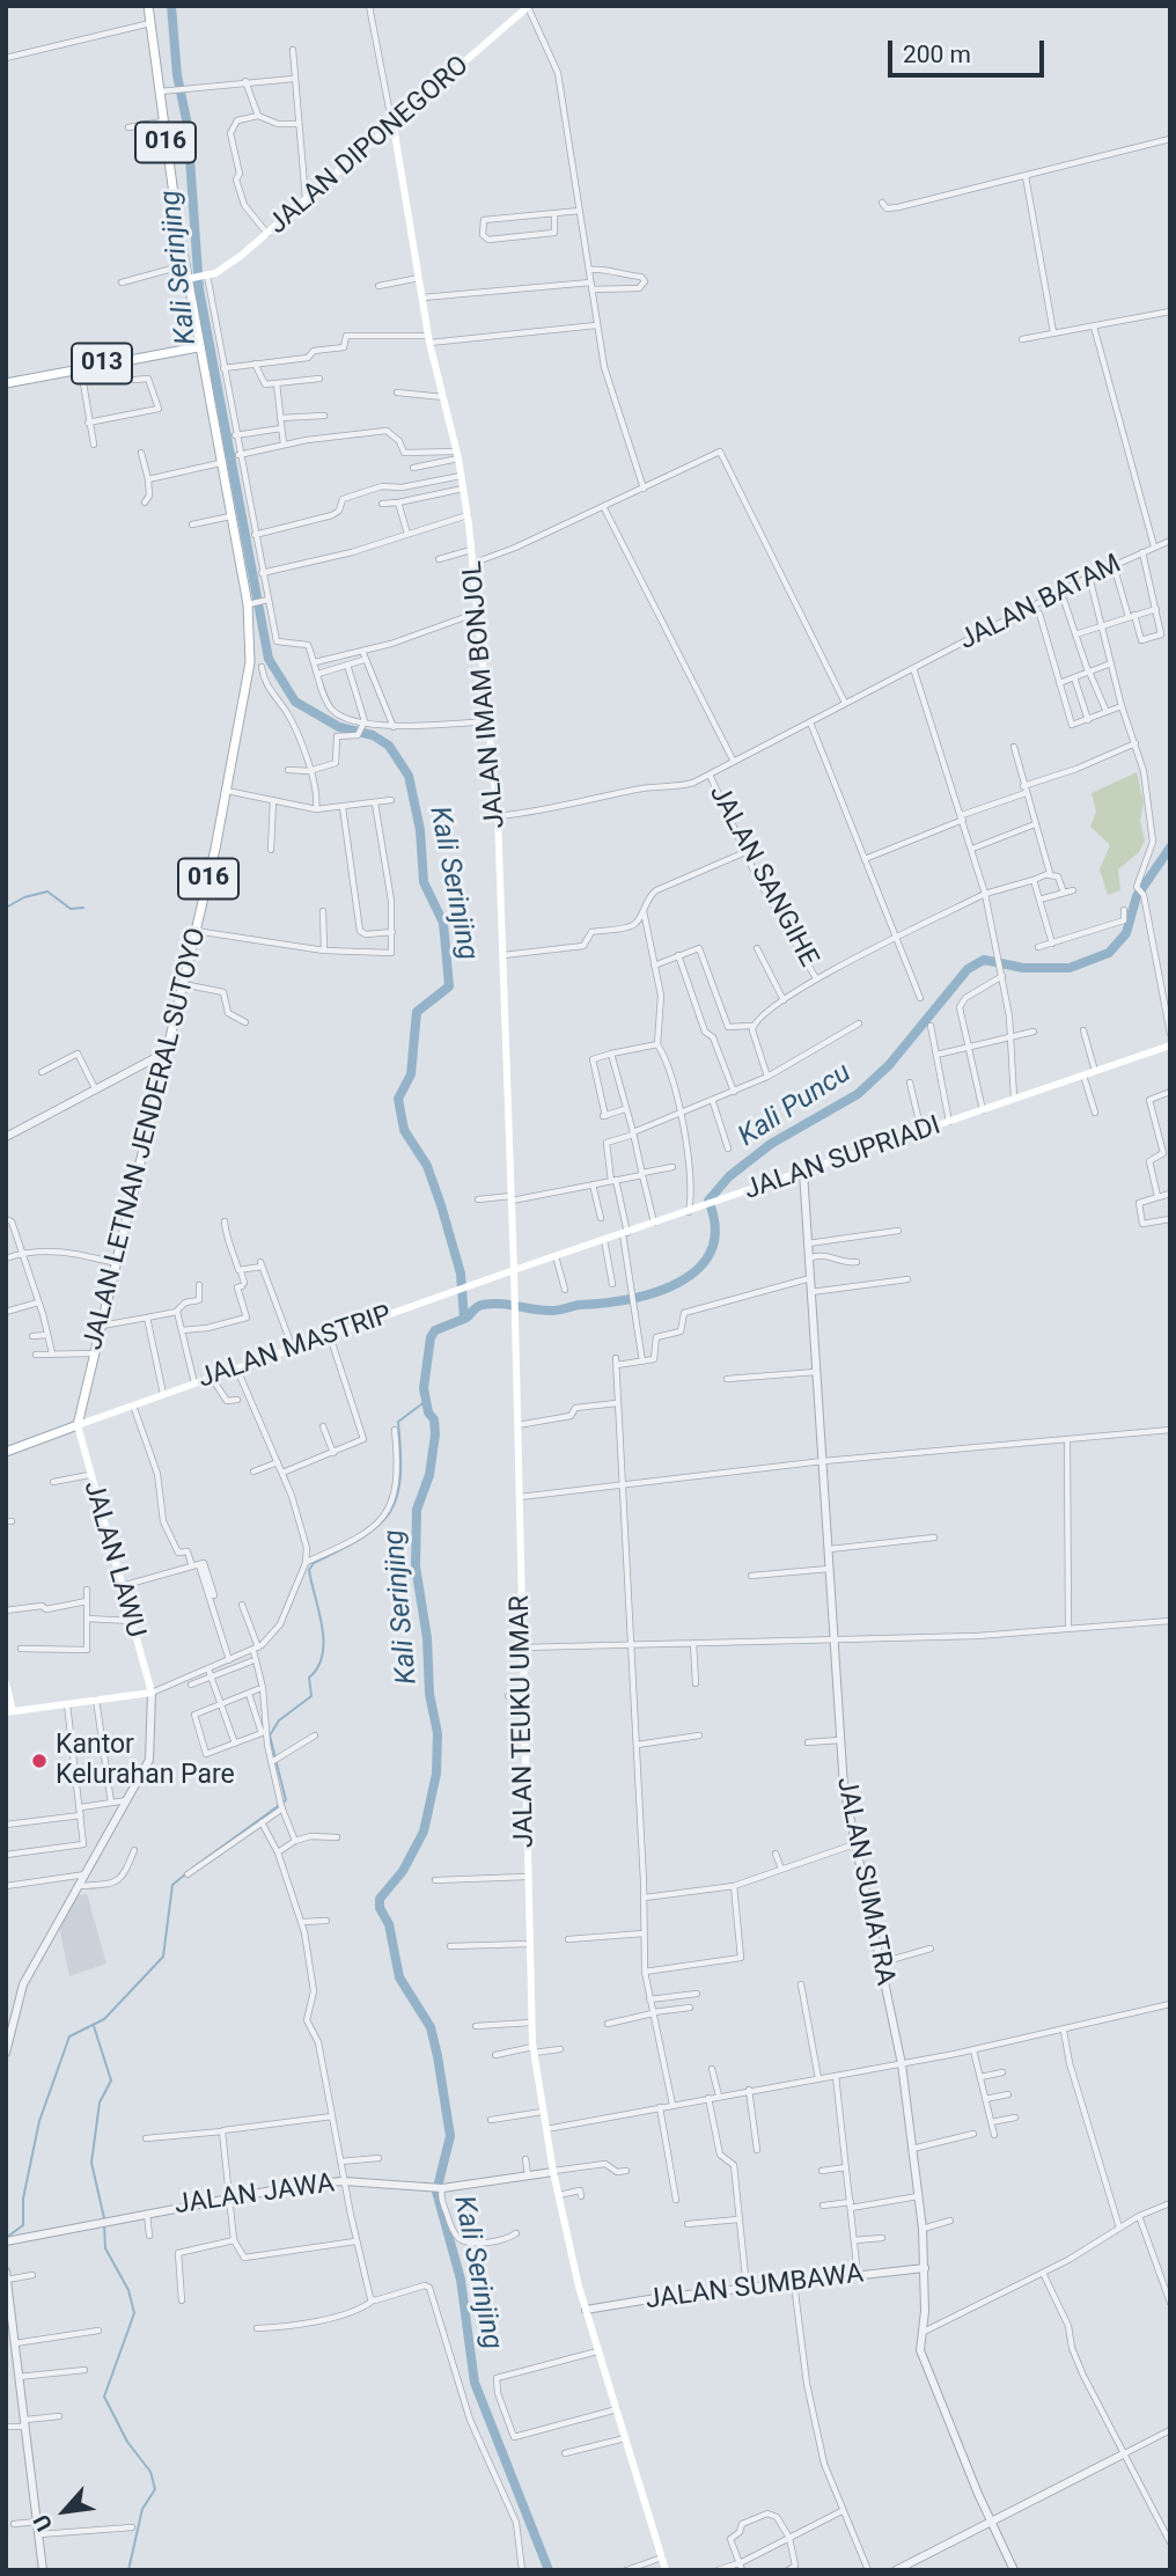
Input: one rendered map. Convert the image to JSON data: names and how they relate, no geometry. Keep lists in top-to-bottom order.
{
  "streets": {
    "main road": [
      "016",
      "JALAN DIPONEGORO",
      "013",
      "JALAN IMAM BONJOL",
      "JALAN LETNAN JENDERAL SUTOYO",
      "JALAN SUPRIADI",
      "JALAN MASTRIP",
      "JALAN LAWU",
      "JALAN TEUKU UMAR"
    ],
    "street": [
      "JALAN BATAM",
      "JALAN SANGIHE",
      "JALAN SUMATRA",
      "JALAN JAWA",
      "JALAN SUMBAWA"
    ]
  },
  "crossings": [
    ["016", "JALAN DIPONEGORO"],
    ["016", "JALAN LETNAN JENDERAL SUTOYO"],
    ["JALAN DIPONEGORO", "JALAN IMAM BONJOL"],
    ["JALAN DIPONEGORO", "JALAN LETNAN JENDERAL SUTOYO"],
    ["013", "JALAN LETNAN JENDERAL SUTOYO"],
    ["JALAN BATAM", "JALAN IMAM BONJOL"],
    ["JALAN BATAM", "JALAN SANGIHE"],
    ["JALAN IMAM BONJOL", "JALAN SUPRIADI"],
    ["JALAN IMAM BONJOL", "JALAN MASTRIP"],
    ["JALAN IMAM BONJOL", "JALAN TEUKU UMAR"],
    ["JALAN LETNAN JENDERAL SUTOYO", "JALAN MASTRIP"],
    ["JALAN LETNAN JENDERAL SUTOYO", "JALAN LAWU"],
    ["JALAN SUPRIADI", "JALAN MASTRIP"],
    ["JALAN SUPRIADI", "JALAN TEUKU UMAR"],
    ["JALAN SUPRIADI", "JALAN SUMATRA"],
    ["JALAN MASTRIP", "JALAN LAWU"],
    ["JALAN MASTRIP", "JALAN TEUKU UMAR"],
    ["JALAN TEUKU UMAR", "JALAN JAWA"],
    ["JALAN TEUKU UMAR", "JALAN SUMBAWA"],
    ["JALAN SUMATRA", "JALAN SUMBAWA"]
  ],
  "water": ["Kali Serinjing", "Kali Puncu"],
  "places": ["Kantor Kelurahan Pare"],
  "scale_bar": "200 m",
  "north": "bottom left"
}
